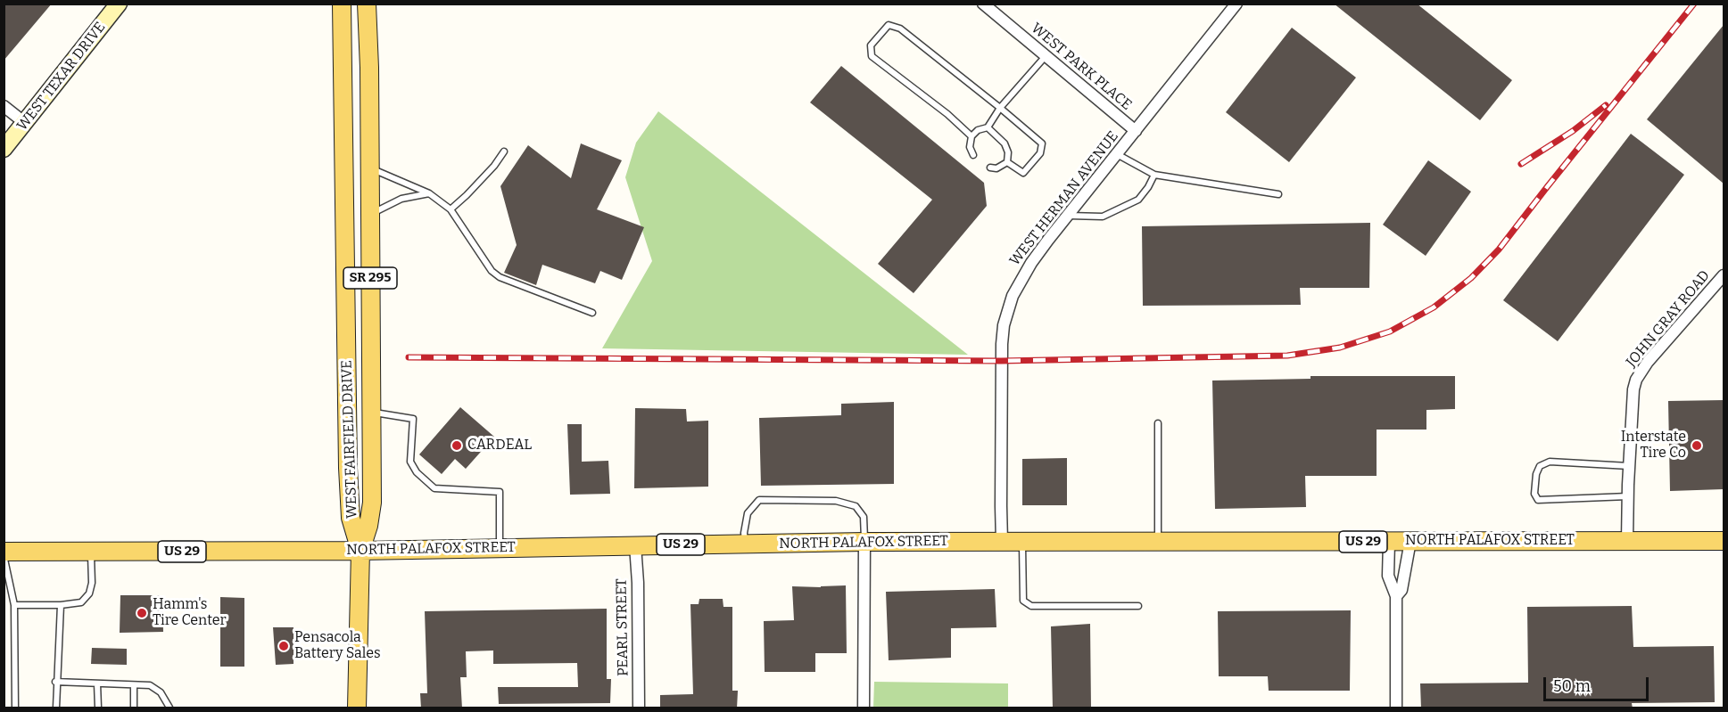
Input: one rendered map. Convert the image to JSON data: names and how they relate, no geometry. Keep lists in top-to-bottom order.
{
  "streets": {
    "main road": [
      "WEST TEXAR DRIVE",
      "SR 295",
      "WEST FAIRFIELD DRIVE",
      "NORTH PALAFOX STREET",
      "US 29"
    ],
    "street": [
      "WEST PARK PLACE",
      "WEST HERMAN AVENUE",
      "JOHN GRAY ROAD",
      "PEARL STREET"
    ]
  },
  "crossings": [
    ["WEST PARK PLACE", "WEST HERMAN AVENUE"],
    ["WEST HERMAN AVENUE", "NORTH PALAFOX STREET"],
    ["SR 295", "WEST FAIRFIELD DRIVE"],
    ["SR 295", "NORTH PALAFOX STREET"],
    ["JOHN GRAY ROAD", "NORTH PALAFOX STREET"],
    ["WEST FAIRFIELD DRIVE", "NORTH PALAFOX STREET"],
    ["NORTH PALAFOX STREET", "PEARL STREET"]
  ],
  "places": [
    "CARDEAL",
    "Interstate Tire Co",
    "Hamm's Tire Center",
    "Pensacola Battery Sales"
  ],
  "scale_bar": "50 m"
}
